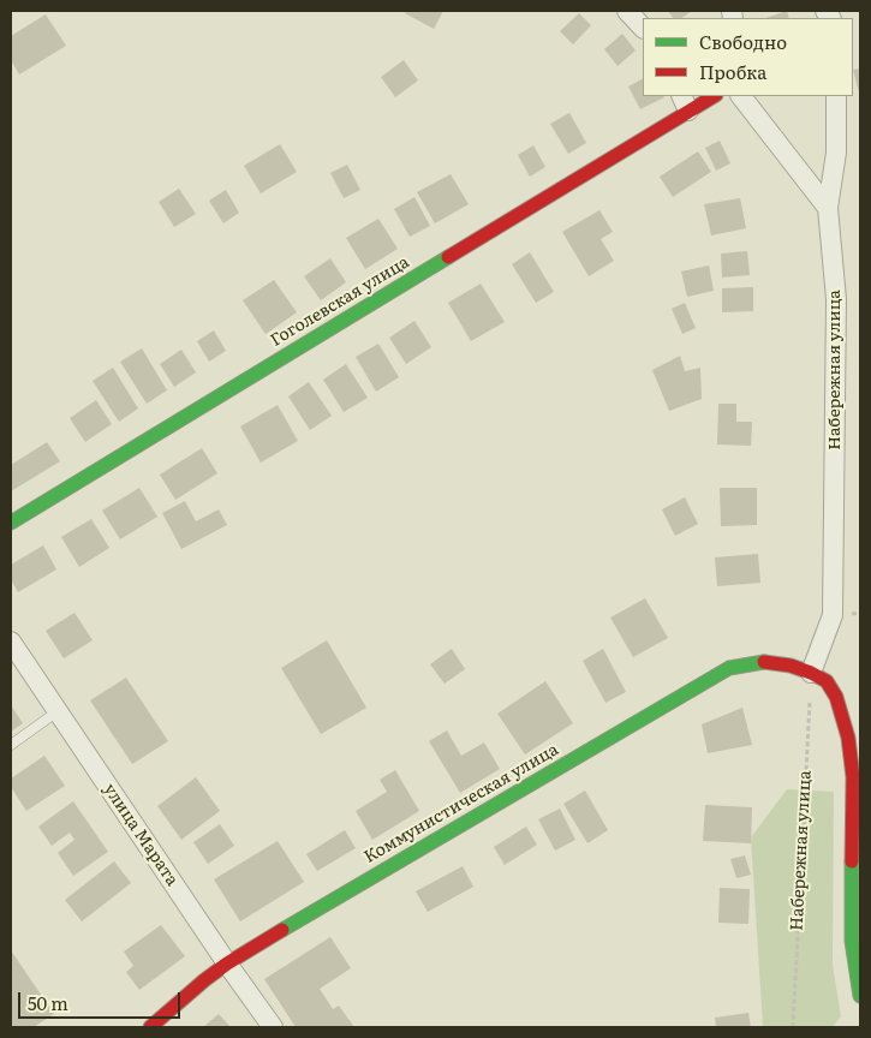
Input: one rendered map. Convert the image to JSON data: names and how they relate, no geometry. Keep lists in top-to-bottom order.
{
  "streets": {
    "street": [
      "Гоголевская улица",
      "Набережная улица",
      "Коммунистическая улица",
      "улица Марата"
    ]
  },
  "crossings": [
    ["Набережная улица", "Коммунистическая улица"],
    ["Коммунистическая улица", "улица Марата"]
  ],
  "legend": ["Свободно", "Пробка"],
  "scale_bar": "50 m"
}
